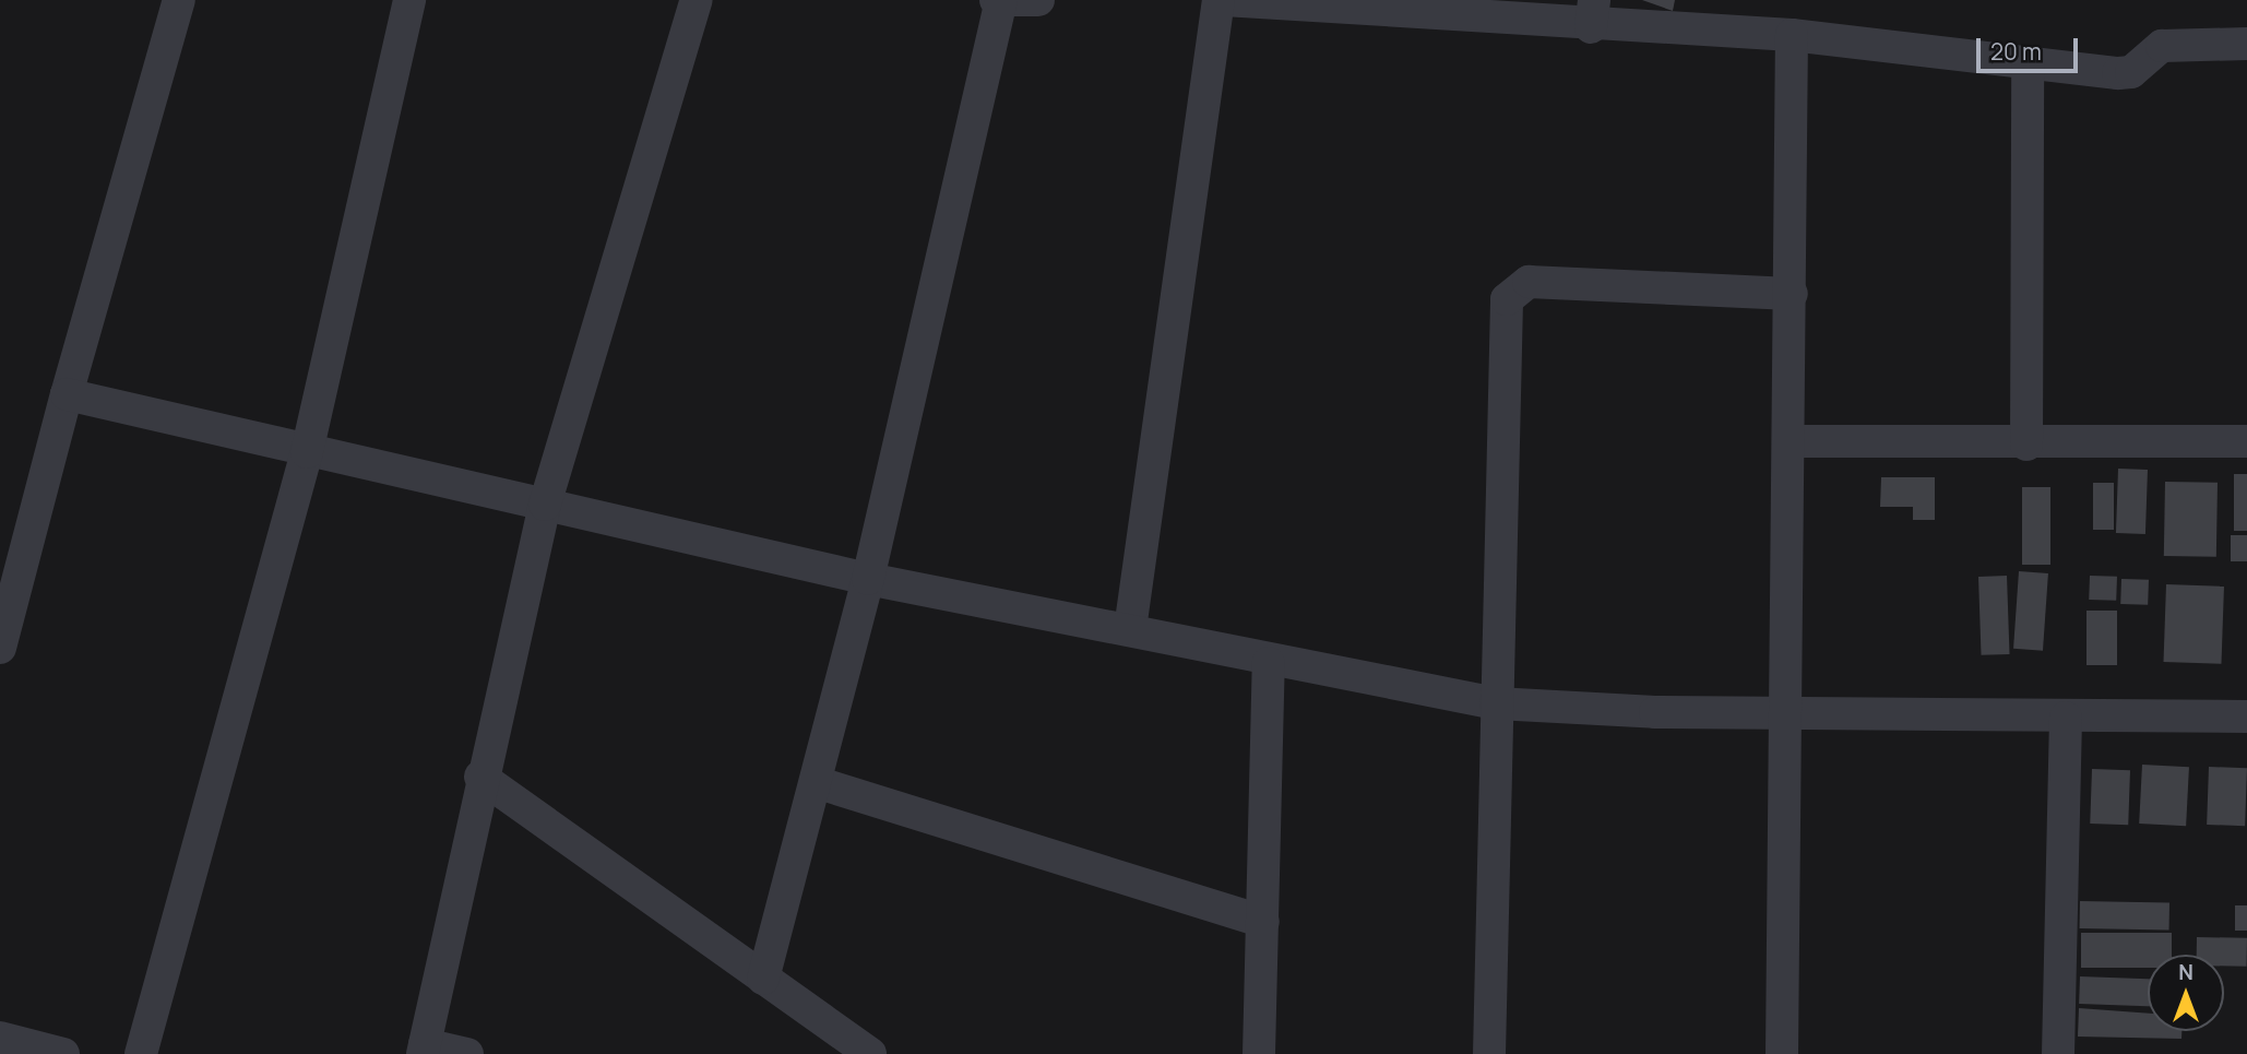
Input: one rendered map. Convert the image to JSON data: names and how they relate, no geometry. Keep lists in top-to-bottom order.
{
  "scale_bar": "20 m",
  "north": "top"
}
